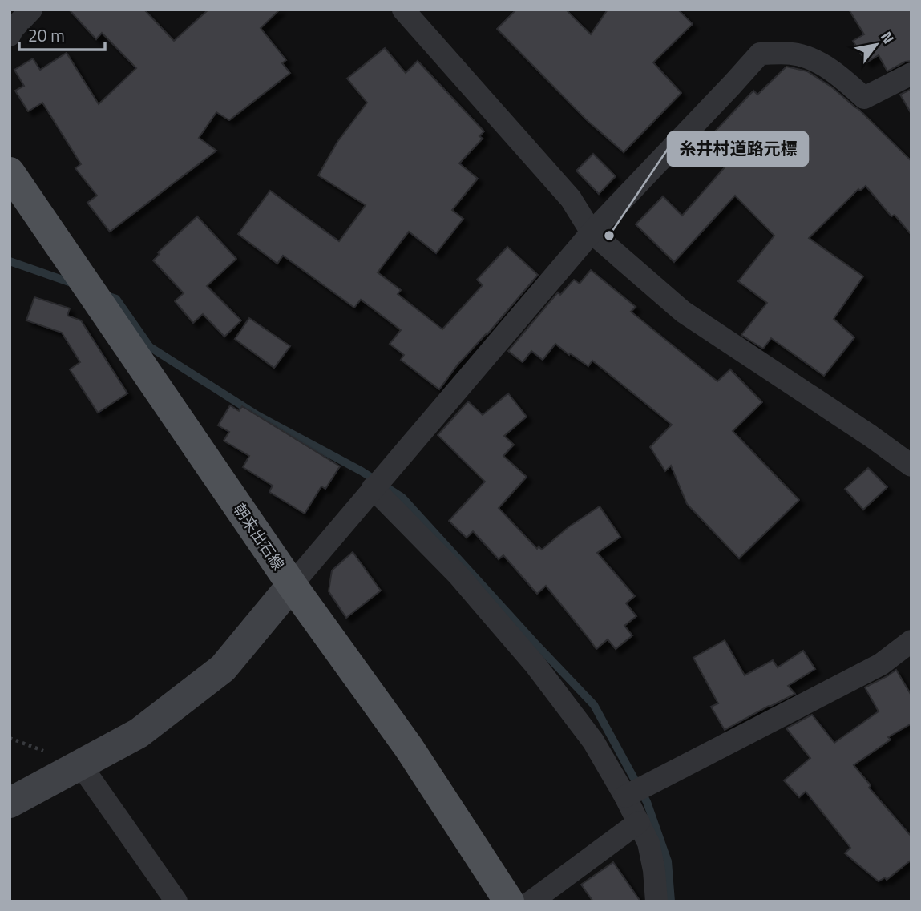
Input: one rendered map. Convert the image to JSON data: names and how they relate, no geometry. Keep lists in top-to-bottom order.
{
  "streets": {
    "main road": ["朝来出石線"]
  },
  "places": ["糸井村道路元標"],
  "scale_bar": "20 m",
  "north": "top right"
}
